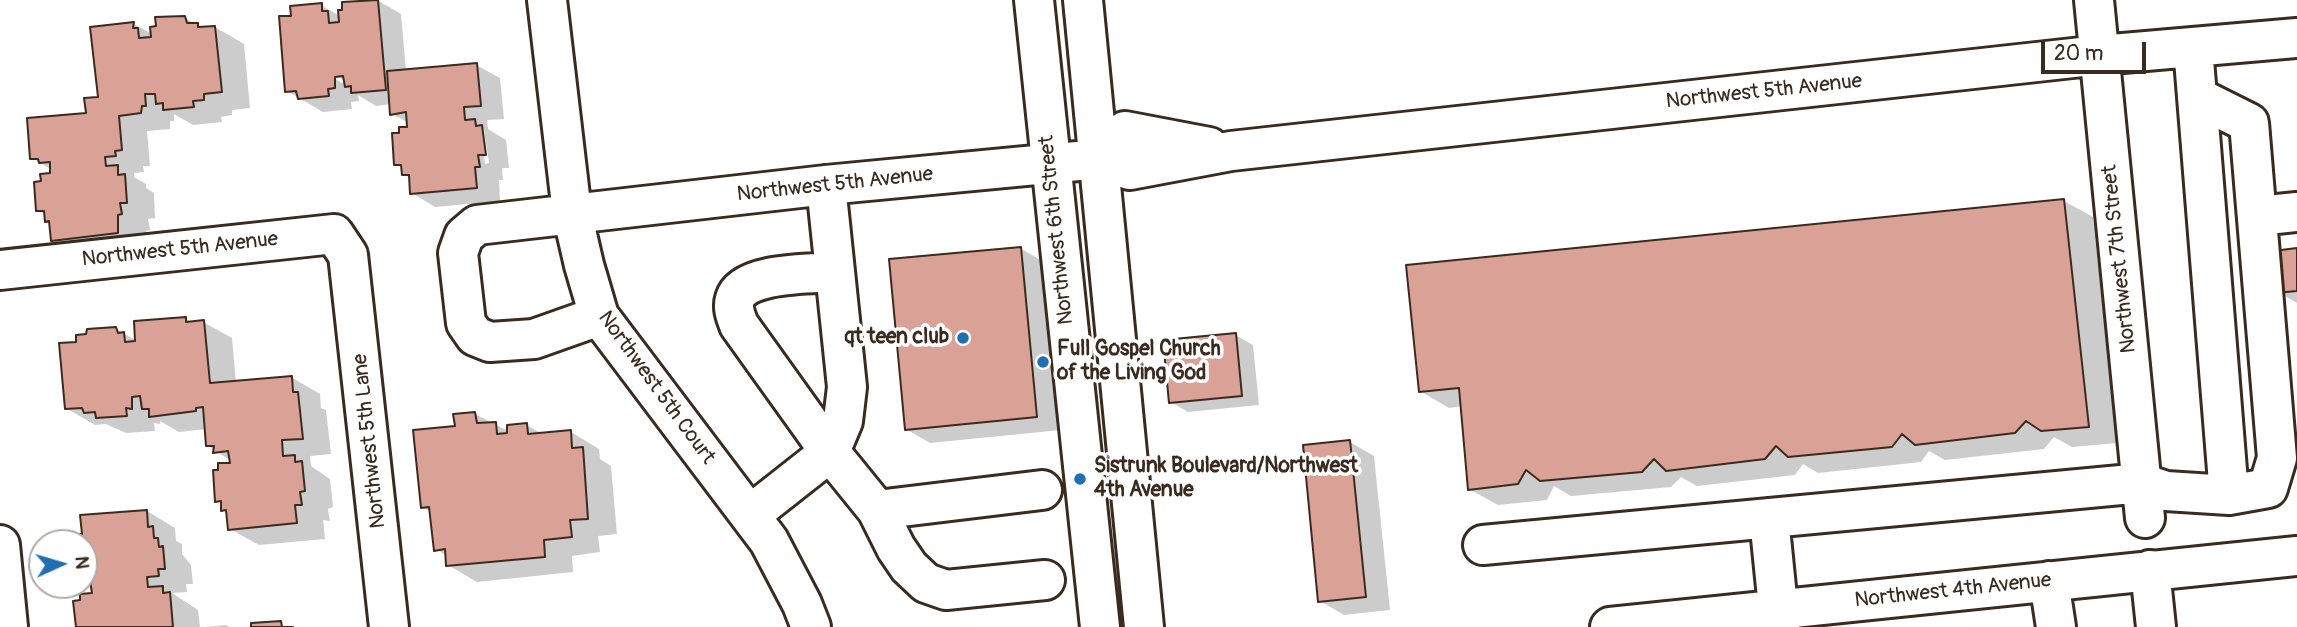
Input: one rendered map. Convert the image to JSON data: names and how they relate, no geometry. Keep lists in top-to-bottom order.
{
  "streets": {
    "street": [
      "Northwest 5th Avenue",
      "Northwest 6th Street",
      "Northwest 7th Street",
      "Northwest 5th Court",
      "Northwest 5th Lane",
      "Northwest 4th Avenue"
    ]
  },
  "crossings": [
    ["Northwest 5th Avenue", "Northwest 6th Street"],
    ["Northwest 5th Avenue", "Northwest 7th Street"],
    ["Northwest 5th Avenue", "Northwest 5th Court"],
    ["Northwest 5th Avenue", "Northwest 5th Lane"]
  ],
  "places": ["qt teen club", "Full Gospel Church of the Living God", "Sistrunk Boulevard/Northwest 4th Avenue"],
  "scale_bar": "20 m",
  "north": "right"
}
